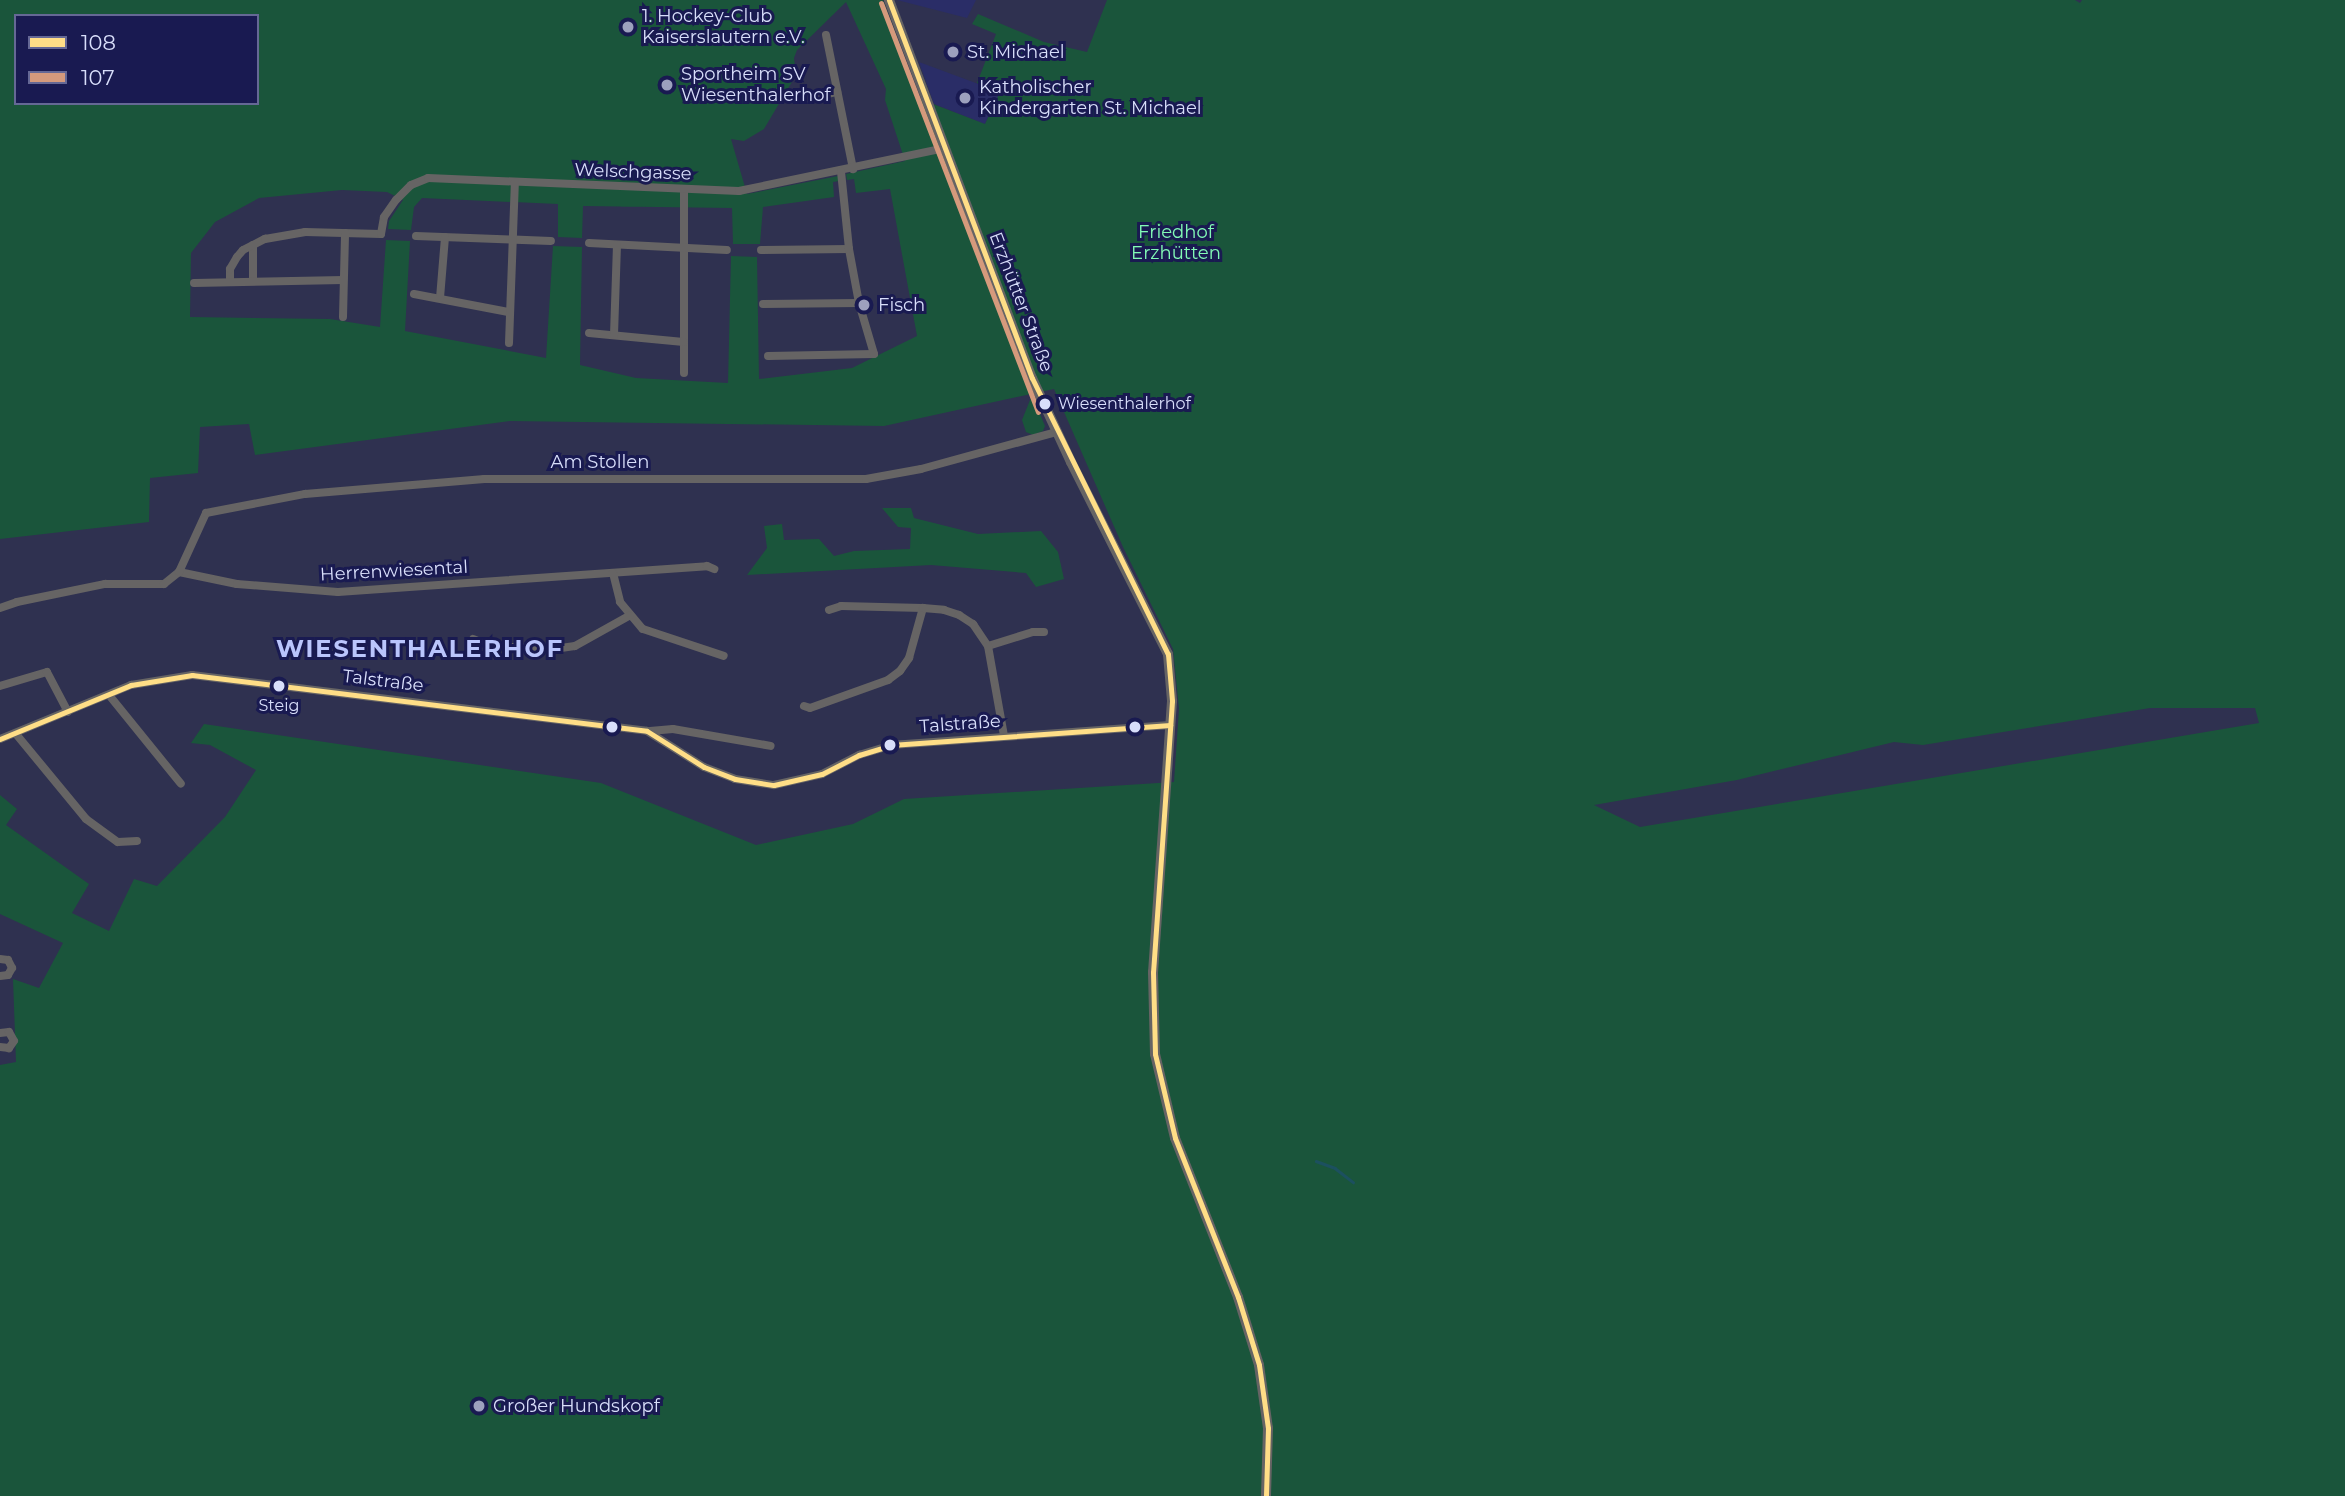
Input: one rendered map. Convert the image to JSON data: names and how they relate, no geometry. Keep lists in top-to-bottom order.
{
  "streets": {
    "street": [
      "Welschgasse",
      "Erzhütter Straße",
      "Am Stollen",
      "Herrenwiesental",
      "Talstraße"
    ]
  },
  "crossings": [
    ["Welschgasse", "Erzhütter Straße"],
    ["Erzhütter Straße", "Am Stollen"],
    ["Erzhütter Straße", "Talstraße"],
    ["Am Stollen", "Herrenwiesental"]
  ],
  "districts": ["WIESENTHALERHOF"],
  "parks": ["Friedhof Erzhütten"],
  "places": [
    "1. Hockey-Club Kaiserslautern e.V.",
    "St. Michael",
    "Sportheim SV Wiesenthalerhof",
    "Katholischer Kindergarten St. Michael",
    "Fisch",
    "Wiesenthalerhof",
    "Steig",
    "Großer Hundskopf"
  ],
  "lines": ["transit line 108", "transit line 107"],
  "legend": ["108", "107"]
}
